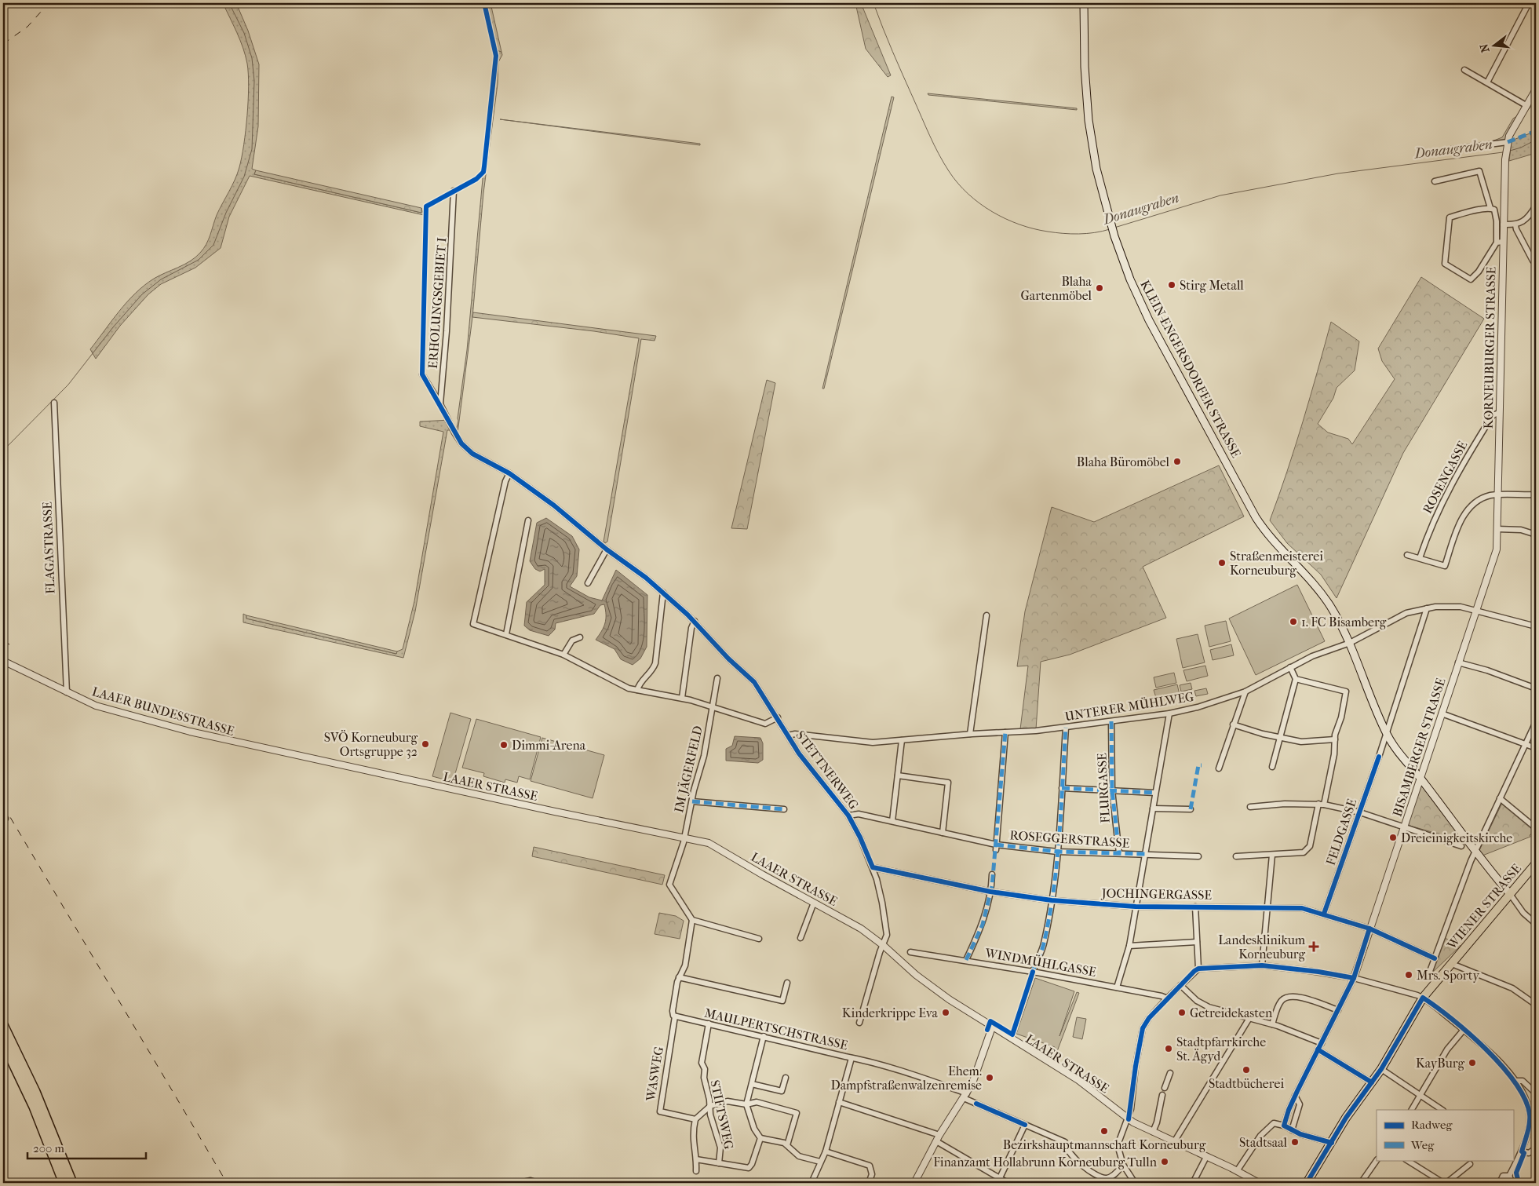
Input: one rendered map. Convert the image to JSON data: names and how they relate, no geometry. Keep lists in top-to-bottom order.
{
  "streets": {
    "main road": ["KLEIN-ENGERSDORFER STRASSE", "WIENER STRASSE"],
    "street": [
      "ERHOLUNGSGEBIET I",
      "KORNEUBURGER STRASSE",
      "ROSENGASSE",
      "FLAGASTRASSE",
      "UNTERER MÜHLWEG",
      "LAAER BUNDESSTRASSE",
      "BISAMBERGER STRASSE",
      "IM JÄGERFELD",
      "STETTNERWEG",
      "LAAER STRASSE",
      "FLURGASSE",
      "FELDGASSE",
      "ROSEGGERSTRASSE",
      "JOCHINGERGASSE",
      "WINDMÜHLGASSE",
      "MAULPERTSCHSTRASSE",
      "WASWEG",
      "STIFTSWEG"
    ]
  },
  "crossings": [
    ["ERHOLUNGSGEBIET I", "STETTNERWEG"],
    ["KORNEUBURGER STRASSE", "ROSENGASSE"],
    ["KORNEUBURGER STRASSE", "UNTERER MÜHLWEG"],
    ["KORNEUBURGER STRASSE", "BISAMBERGER STRASSE"],
    ["KLEIN-ENGERSDORFER STRASSE", "UNTERER MÜHLWEG"],
    ["KLEIN-ENGERSDORFER STRASSE", "BISAMBERGER STRASSE"],
    ["KLEIN-ENGERSDORFER STRASSE", "FELDGASSE"],
    ["KLEIN-ENGERSDORFER STRASSE", "WIENER STRASSE"],
    ["FLAGASTRASSE", "LAAER BUNDESSTRASSE"],
    ["UNTERER MÜHLWEG", "BISAMBERGER STRASSE"],
    ["UNTERER MÜHLWEG", "STETTNERWEG"],
    ["UNTERER MÜHLWEG", "FLURGASSE"],
    ["UNTERER MÜHLWEG", "FELDGASSE"],
    ["LAAER BUNDESSTRASSE", "LAAER STRASSE"],
    ["BISAMBERGER STRASSE", "JOCHINGERGASSE"],
    ["IM JÄGERFELD", "LAAER STRASSE"],
    ["STETTNERWEG", "LAAER STRASSE"],
    ["STETTNERWEG", "ROSEGGERSTRASSE"],
    ["STETTNERWEG", "JOCHINGERGASSE"],
    ["FLURGASSE", "ROSEGGERSTRASSE"],
    ["FELDGASSE", "JOCHINGERGASSE"],
    ["MAULPERTSCHSTRASSE", "WASWEG"],
    ["MAULPERTSCHSTRASSE", "STIFTSWEG"]
  ],
  "water": ["Donaugraben"],
  "places": {
    "other": [
      "Stirg Metall",
      "Blaha Gartenmöbel",
      "Blaha Büromöbel",
      "Straßenmeisterei Korneuburg",
      "1. FC Bisamberg",
      "SVÖ Korneuburg Ortsgruppe 32",
      "Dimmi-Arena",
      "Dreieinigkeitskirche",
      "Mrs. Sporty",
      "Kinderkrippe Eva",
      "Getreidekasten",
      "Stadtpfarrkirche St. Ägyd",
      "KayBurg",
      "Stadtbücherei",
      "Ehem. Dampfstraßenwalzenremise",
      "Bezirkshauptmannschaft Korneuburg",
      "Stadtsaal",
      "Finanzamt Hollabrunn Korneuburg Tulln"
    ],
    "health": ["Landesklinikum Korneuburg"]
  },
  "legend": ["Radweg", "Weg"],
  "scale_bar": "200 m",
  "north": "left"
}
